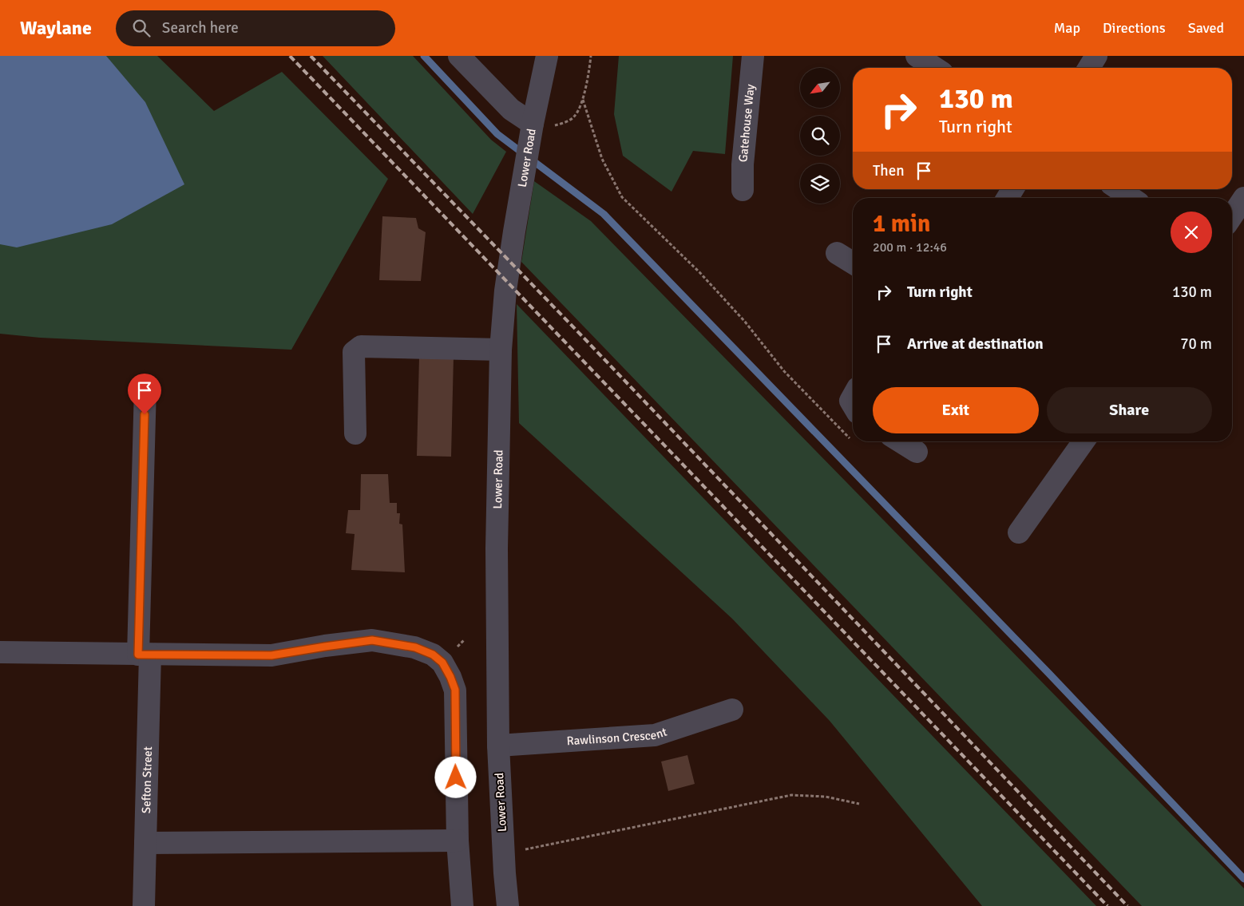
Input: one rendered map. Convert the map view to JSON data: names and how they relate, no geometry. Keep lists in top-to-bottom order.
{
  "streets": {
    "street": [
      "Gatehouse Way",
      "Lower Road",
      "Rawlinson Crescent",
      "Sefton Street"
    ]
  },
  "crossings": [
    ["Lower Road", "Rawlinson Crescent"]
  ],
  "north": "bottom left",
  "page": {
    "header": "Waylane",
    "search": "Search here",
    "nav": ["Map", "Directions", "Saved"],
    "turn": ["130 m", "Turn right"],
    "then": "Then",
    "heading": ["1 min", "200 m · 12:46"],
    "list": [
      {
        "name": "Turn right",
        "value": "130 m"
      },
      {
        "name": "Arrive at destination",
        "value": "70 m"
      }
    ],
    "buttons": ["Exit", "Share"]
  }
}
